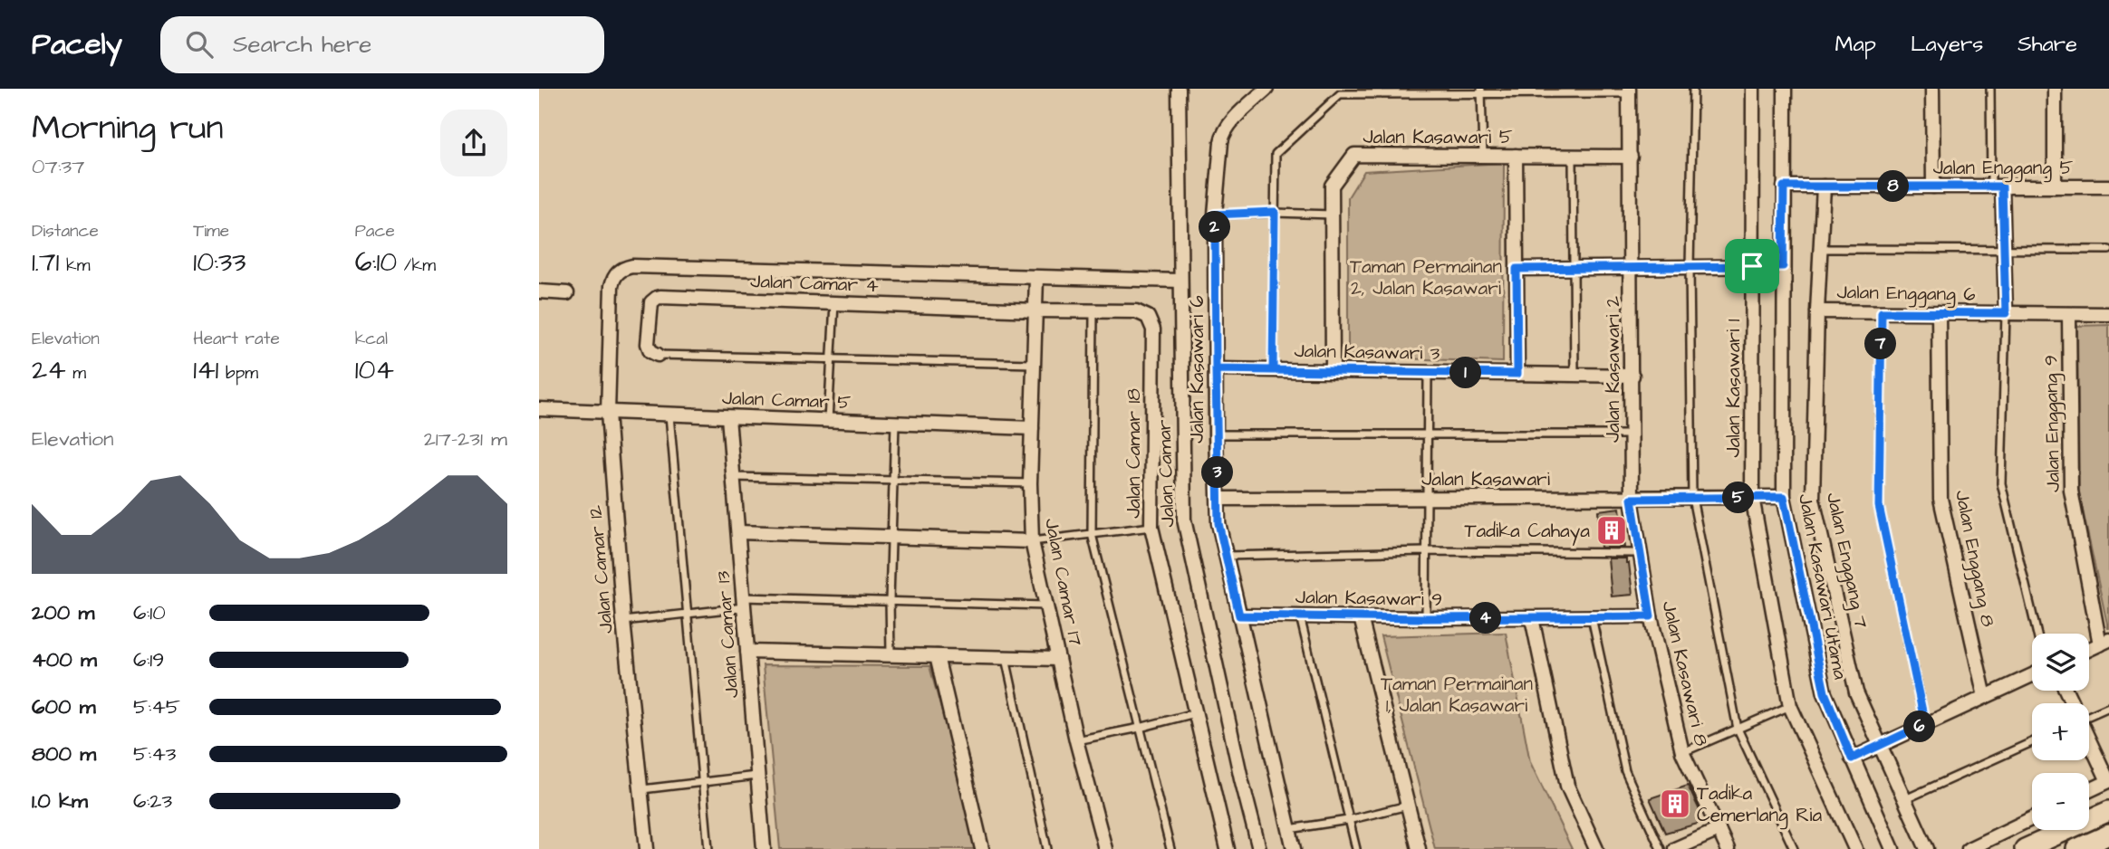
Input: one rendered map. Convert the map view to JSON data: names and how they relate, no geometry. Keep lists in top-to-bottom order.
{
  "streets": {
    "street": [
      "Jalan Kasawari 5",
      "Jalan Enggang 5",
      "Jalan Camar 4",
      "Jalan Enggang 6",
      "Jalan Kasawari 3",
      "Jalan Kasawari 6",
      "Jalan Kasawari 2",
      "Jalan Kasawari 1",
      "Jalan Camar 5",
      "Jalan Enggang 9",
      "Jalan Camar 18",
      "Jalan Camar",
      "Jalan Kasawari",
      "Jalan Enggang 8",
      "Jalan Enggang 7",
      "Jalan Camar 12",
      "Jalan Camar 17",
      "Jalan Kasawari Utama",
      "Jalan Kasawari 9",
      "Jalan Camar 13",
      "Jalan Kasawari 8"
    ]
  },
  "crossings": [
    ["Jalan Kasawari 5", "Jalan Kasawari 3"],
    ["Jalan Kasawari 5", "Jalan Kasawari 2"],
    ["Jalan Enggang 5", "Jalan Enggang 7"],
    ["Jalan Enggang 5", "Jalan Kasawari Utama"],
    ["Jalan Camar 4", "Jalan Camar 18"],
    ["Jalan Camar 4", "Jalan Camar 17"],
    ["Jalan Enggang 6", "Jalan Enggang 9"],
    ["Jalan Enggang 6", "Jalan Enggang 8"],
    ["Jalan Enggang 6", "Jalan Enggang 7"],
    ["Jalan Kasawari 3", "Jalan Kasawari 6"],
    ["Jalan Kasawari 3", "Jalan Kasawari 2"],
    ["Jalan Kasawari 6", "Jalan Kasawari"],
    ["Jalan Kasawari 6", "Jalan Kasawari 9"],
    ["Jalan Kasawari 2", "Jalan Kasawari"],
    ["Jalan Kasawari 2", "Jalan Kasawari 8"],
    ["Jalan Kasawari 1", "Jalan Kasawari"],
    ["Jalan Camar 5", "Jalan Camar 12"],
    ["Jalan Camar 5", "Jalan Camar 17"],
    ["Jalan Camar 5", "Jalan Camar 13"],
    ["Jalan Camar 18", "Jalan Camar 17"],
    ["Jalan Kasawari", "Jalan Kasawari Utama"],
    ["Jalan Kasawari", "Jalan Kasawari 8"],
    ["Jalan Camar 12", "Jalan Camar 17"],
    ["Jalan Kasawari 9", "Jalan Kasawari 8"]
  ],
  "parks": ["Taman Permainan 2, Jalan Kasawari", "Taman Permainan 1, Jalan Kasawari"],
  "places": {
    "building": ["Tadika Cahaya", "Tadika Cemerlang Ria"]
  },
  "page": {
    "header": "Pacely",
    "search": "Search here",
    "nav": ["Map", "Layers", "Share"],
    "heading": ["Morning run", "07:37"],
    "pins": [
      "8",
      "2",
      "7",
      "1",
      "3",
      "5",
      "4",
      "6"
    ],
    "stats": [
      ["Distance", "1.71 km"],
      ["Time", "10:33"],
      ["Pace", "6:10 /km"],
      ["Elevation", "24 m"],
      ["Heart rate", "141 bpm"],
      ["kcal", "104"]
    ],
    "chart": ["Elevation", "217–231 m"],
    "list": [
      {
        "name": "200 m",
        "note": "6:10"
      },
      {
        "name": "400 m",
        "note": "6:19"
      },
      {
        "name": "600 m",
        "note": "5:45"
      },
      {
        "name": "800 m",
        "note": "5:43"
      },
      {
        "name": "1.0 km",
        "note": "6:23"
      }
    ],
    "map_buttons": ["+", "−"]
  }
}
